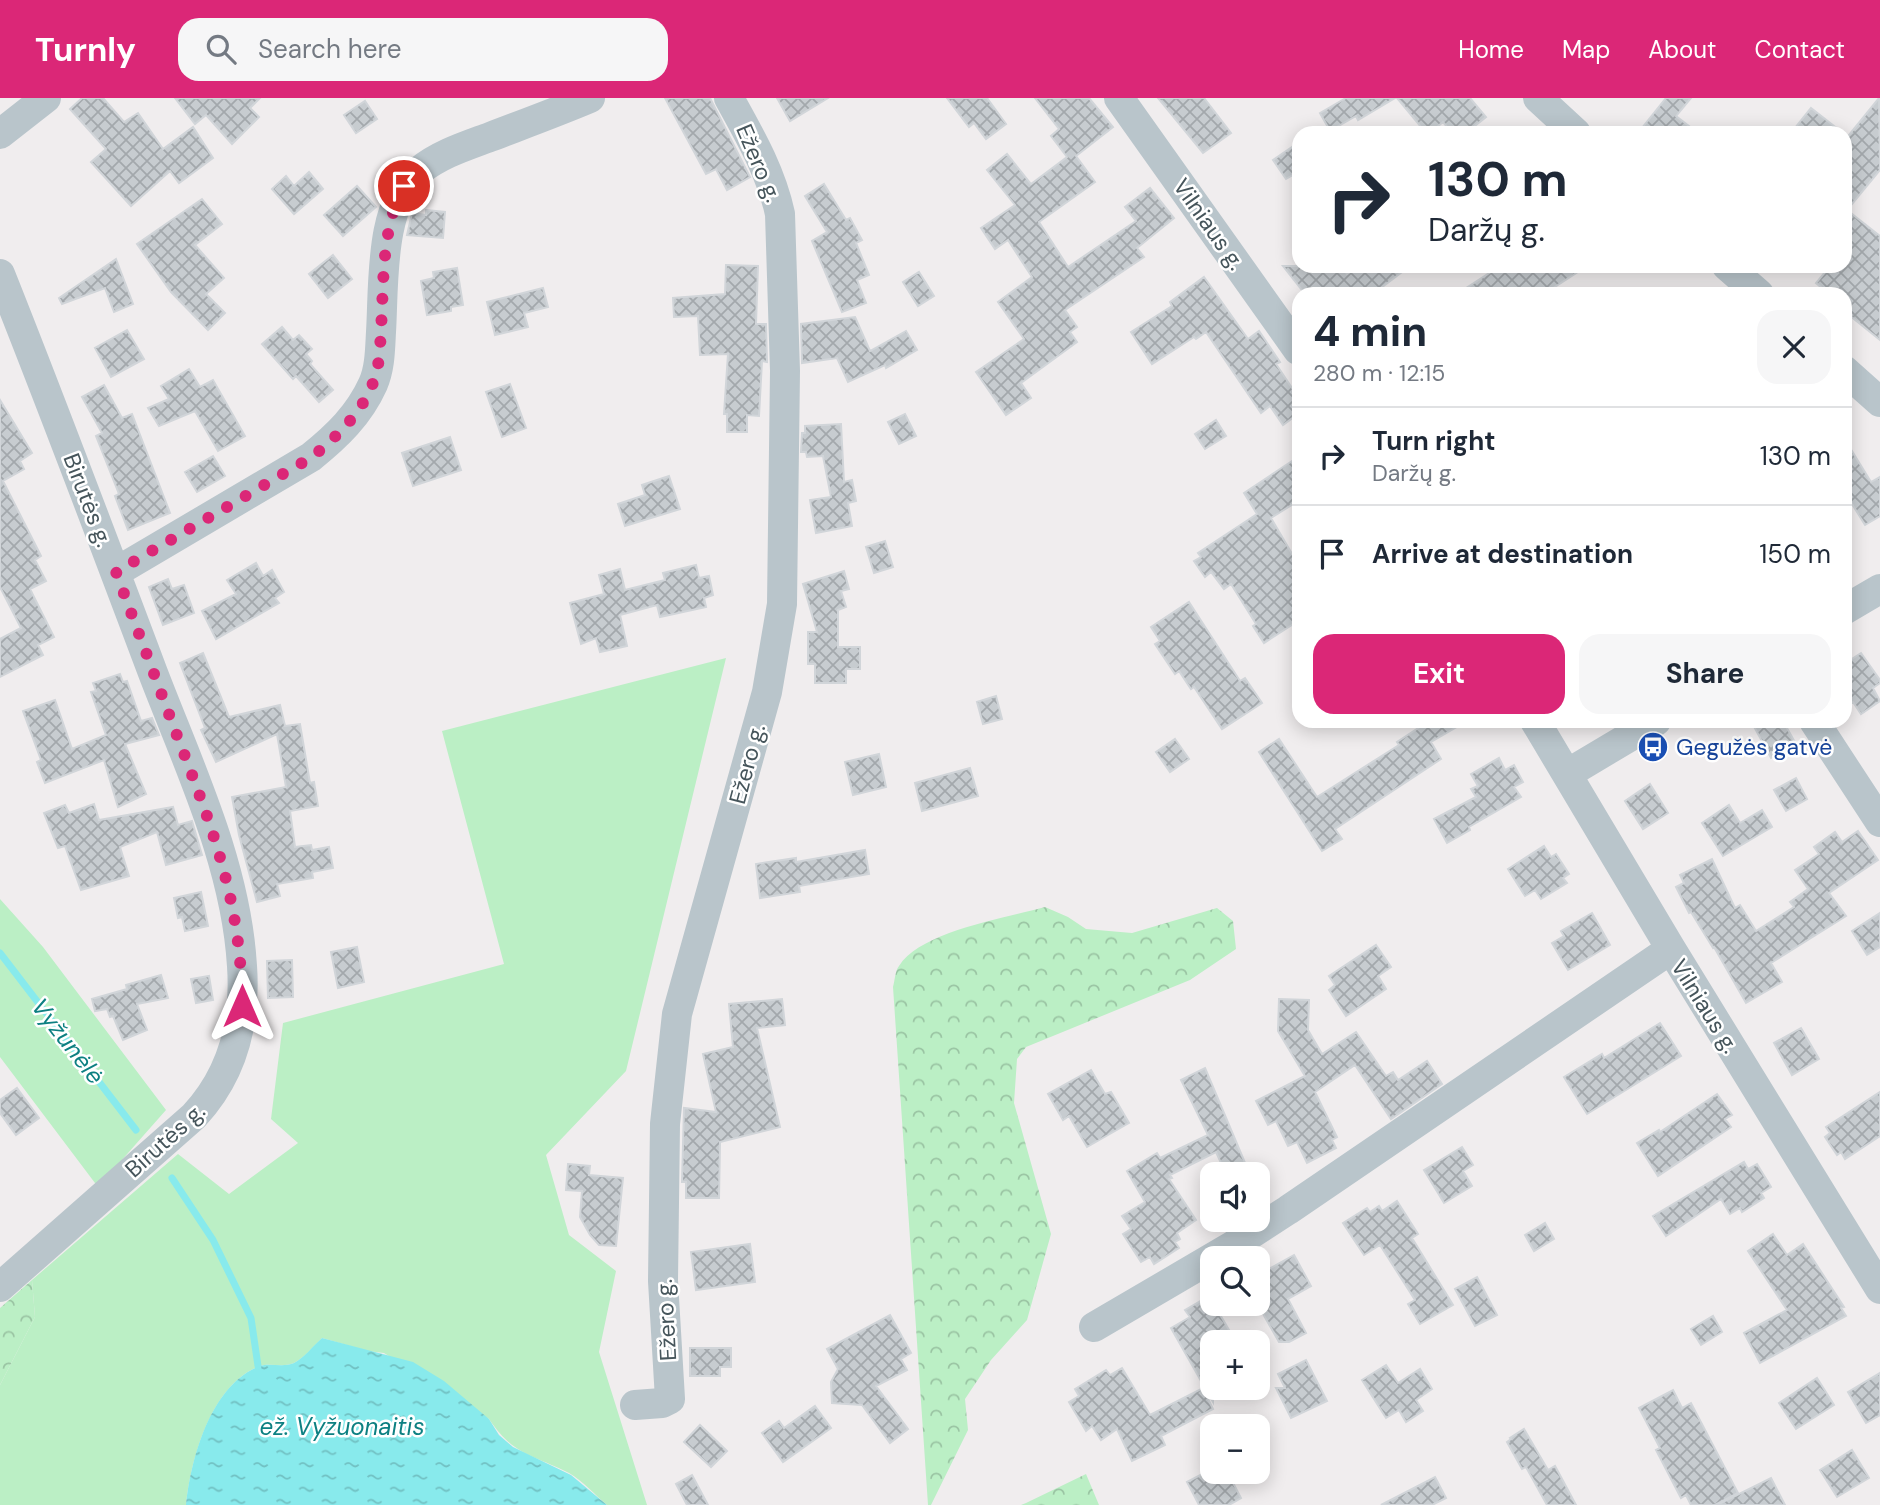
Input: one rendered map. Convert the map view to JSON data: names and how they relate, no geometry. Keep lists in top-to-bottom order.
{
  "streets": {
    "street": ["Ežero g.", "Vilniaus g.", "Birutės g."]
  },
  "water": ["Vyžunėlė", "ež. Vyžuonaitis"],
  "places": {
    "bus stop": ["Gegužės gatvė"]
  },
  "page": {
    "header": "Turnly",
    "search": "Search here",
    "nav": [
      "Home",
      "Map",
      "About",
      "Contact"
    ],
    "turn": ["130 m", "Daržų g."],
    "heading": ["4 min", "280 m · 12:15"],
    "list": [
      {
        "name": "Turn right",
        "note": "Daržų g.",
        "value": "130 m"
      },
      {
        "name": "Arrive at destination",
        "value": "150 m"
      }
    ],
    "buttons": ["Exit", "Share"],
    "map_buttons": ["+", "−"]
  }
}
